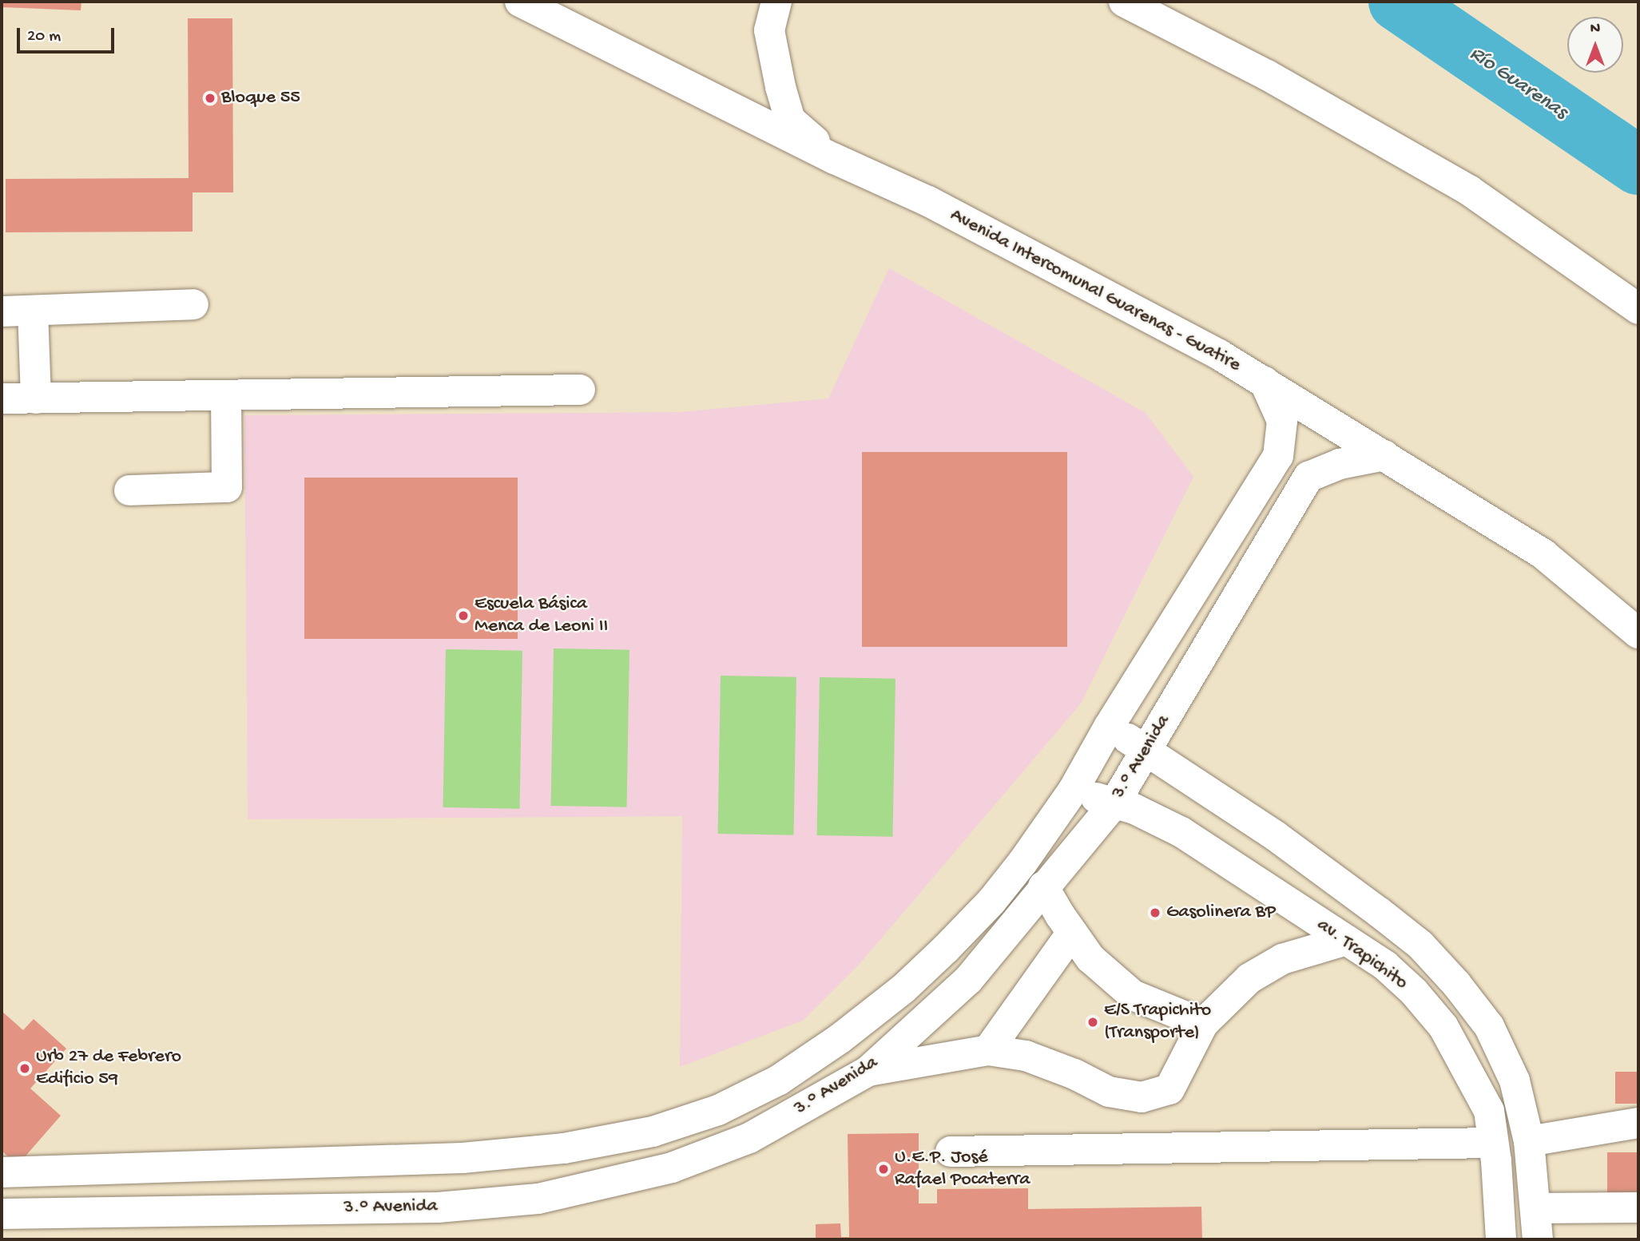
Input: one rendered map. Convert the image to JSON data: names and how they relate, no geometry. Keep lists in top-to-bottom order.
{
  "streets": {
    "street": ["Avenida Intercomunal Guarenas - Guatire", "3.° Avenida", "av. Trapichito"]
  },
  "crossings": [
    ["Avenida Intercomunal Guarenas - Guatire", "3.° Avenida"],
    ["3.° Avenida", "av. Trapichito"]
  ],
  "water": ["Río Guarenas"],
  "places": [
    "Bloque 55",
    "Escuela Básica Menca de Leoni II",
    "Gasolinera BP",
    "E/S Trapichito (Transporte)",
    "Urb 27 de Febrero Edificio 59",
    "U.E.P. José Rafael Pocaterra"
  ],
  "scale_bar": "20 m",
  "north": "top"
}
